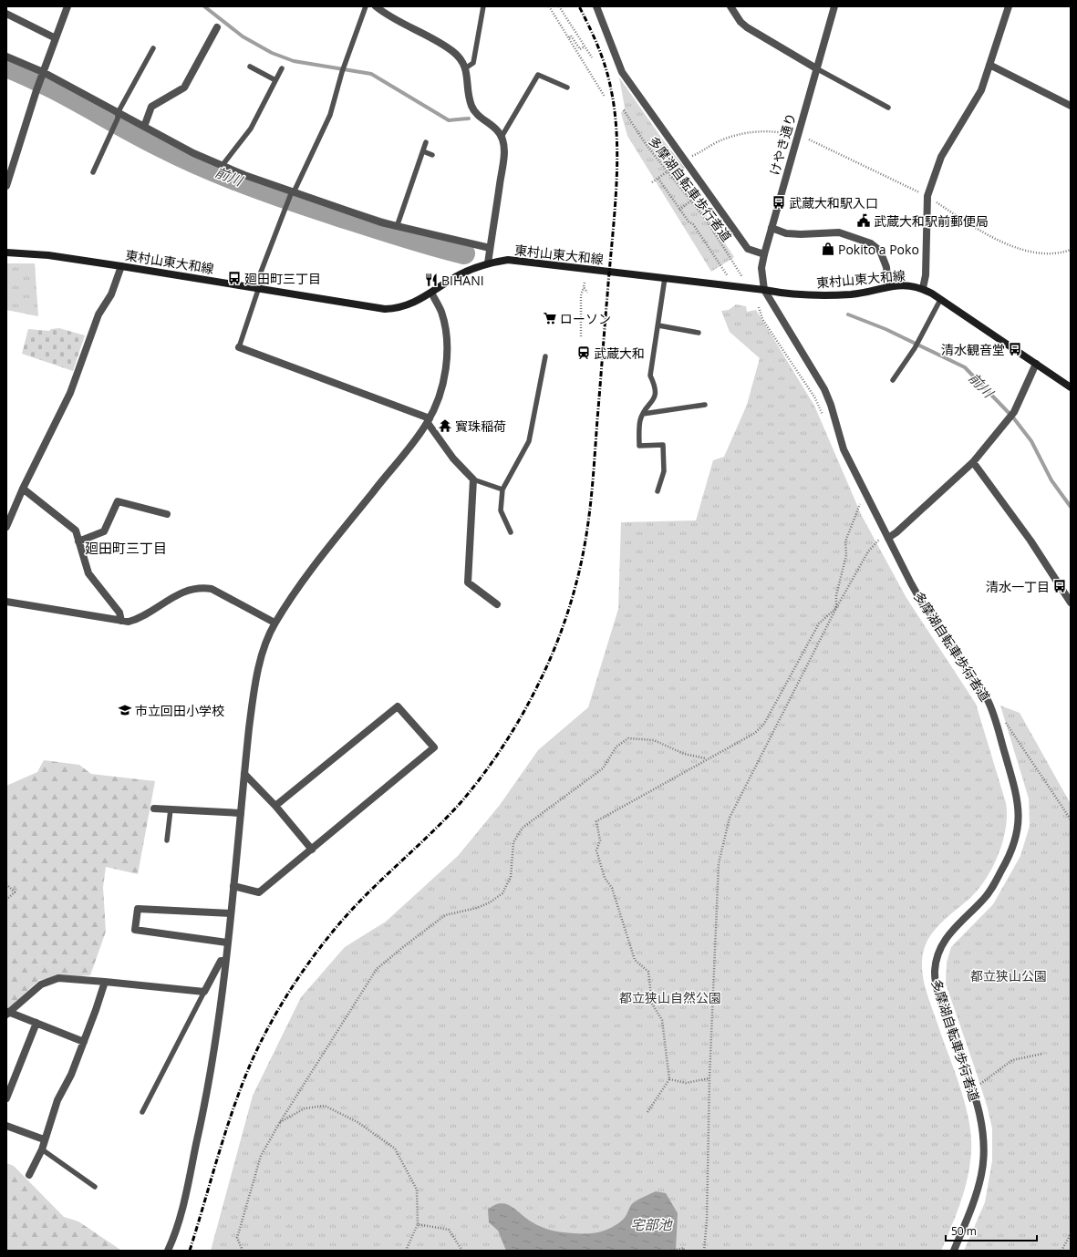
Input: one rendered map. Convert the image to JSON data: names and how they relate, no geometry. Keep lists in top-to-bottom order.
{
  "streets": {
    "main road": ["東村山東大和線"],
    "street": ["けやき通り"],
    "path": ["多摩湖自転車歩行者道"]
  },
  "crossings": [
    ["けやき通り", "東村山東大和線"]
  ],
  "districts": ["廻田町三丁目"],
  "water": ["前川", "宅部池"],
  "parks": ["都立狭山公園", "都立狭山自然公園"],
  "places": {
    "bus stop": [
      "武蔵大和駅入口",
      "廻田町三丁目",
      "清水観音堂",
      "清水一丁目"
    ],
    "public building": ["武蔵大和駅前郵便局"],
    "shop": ["Pokito a Poko"],
    "restaurant": ["BIHANI"],
    "supermarket": ["ローソン"],
    "station": ["武蔵大和"],
    "temple": ["寳珠稲荷"],
    "school or university": ["市立回田小学校"]
  },
  "scale_bar": "50 m"
}
